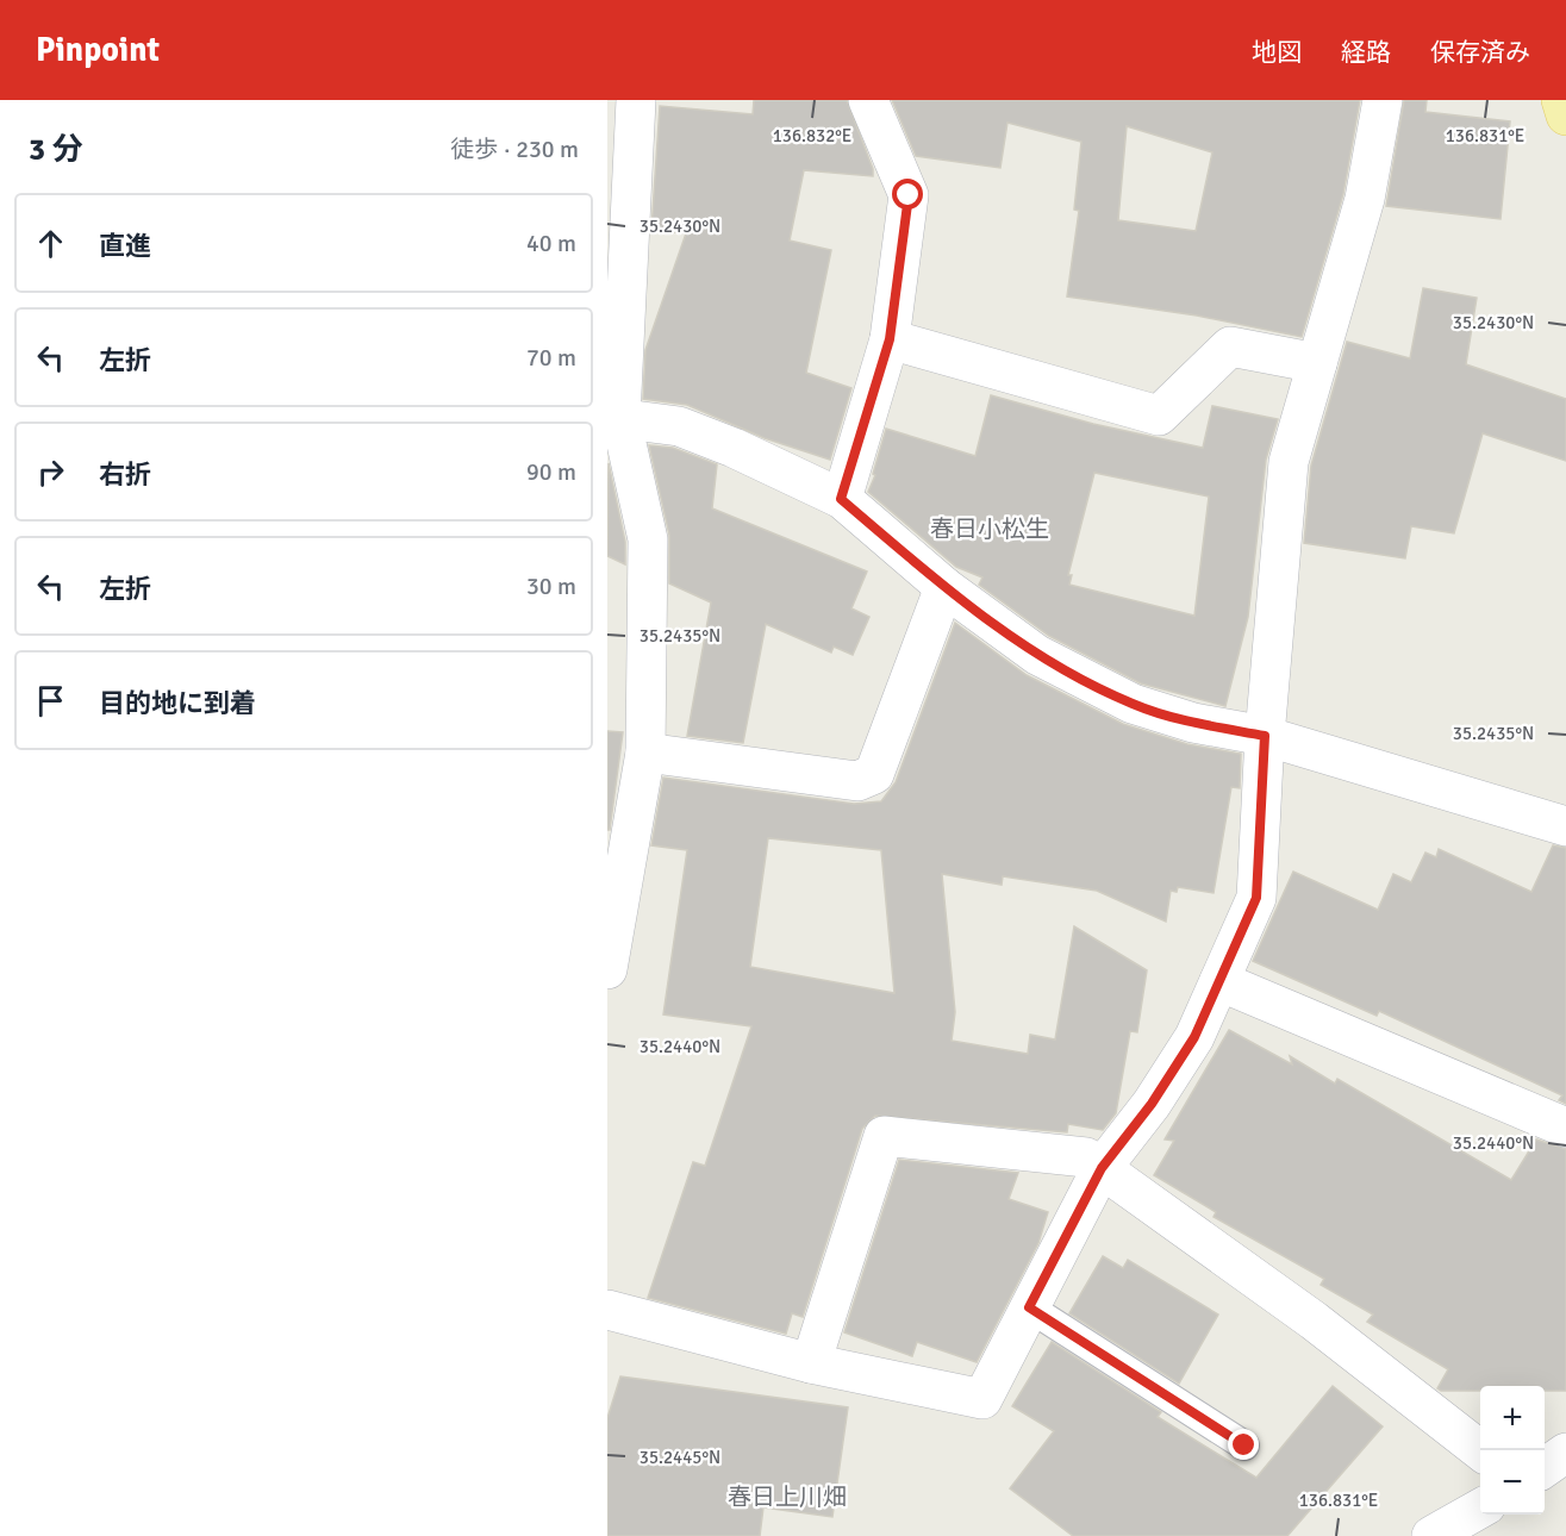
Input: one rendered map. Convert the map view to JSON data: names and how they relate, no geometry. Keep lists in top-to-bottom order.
{
  "districts": ["春日小松生", "春日上川畑"],
  "page": {
    "header": "Pinpoint",
    "nav": ["地図", "経路", "保存済み"],
    "heading": ["3 分", "徒歩 · 230 m"],
    "list": [
      ["直進", "40 m"],
      ["左折", "70 m"],
      ["右折", "90 m"],
      ["左折", "30 m"],
      "目的地に到着"
    ],
    "map_buttons": ["+", "−"]
  },
  "coordinates": [
    "136.832°E",
    "136.831°E",
    "35.2430°N",
    "35.2435°N",
    "35.2440°N",
    "35.2445°N"
  ]
}
